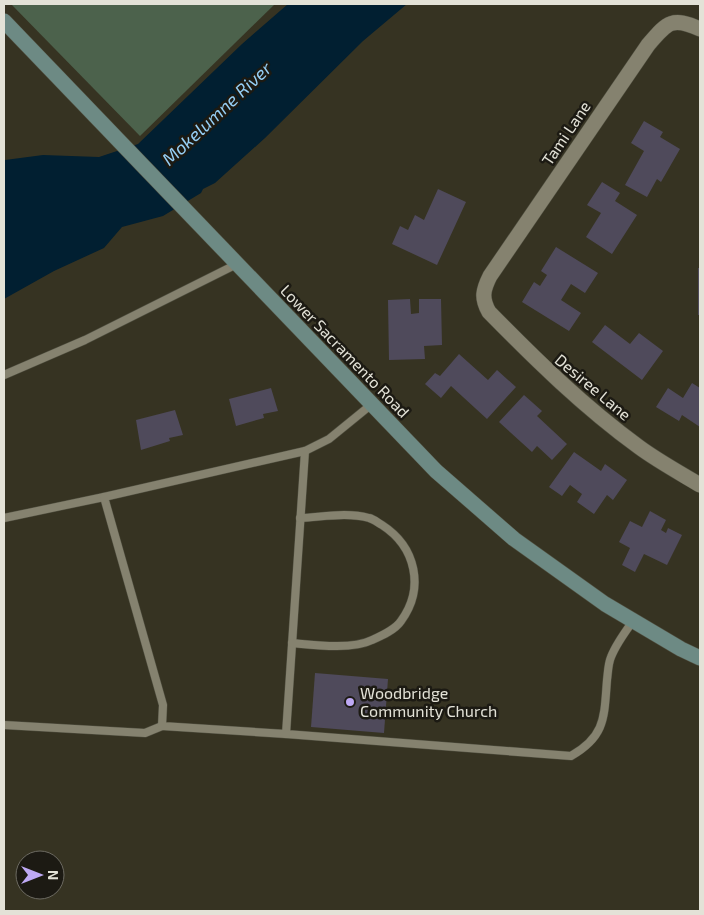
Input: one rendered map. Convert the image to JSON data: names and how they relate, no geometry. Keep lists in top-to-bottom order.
{
  "streets": {
    "main road": ["Lower Sacramento Road"],
    "street": ["Tami Lane", "Desiree Lane"]
  },
  "crossings": [
    ["Tami Lane", "Desiree Lane"]
  ],
  "water": ["Mokelumne River"],
  "places": ["Woodbridge Community Church"],
  "north": "right"
}
